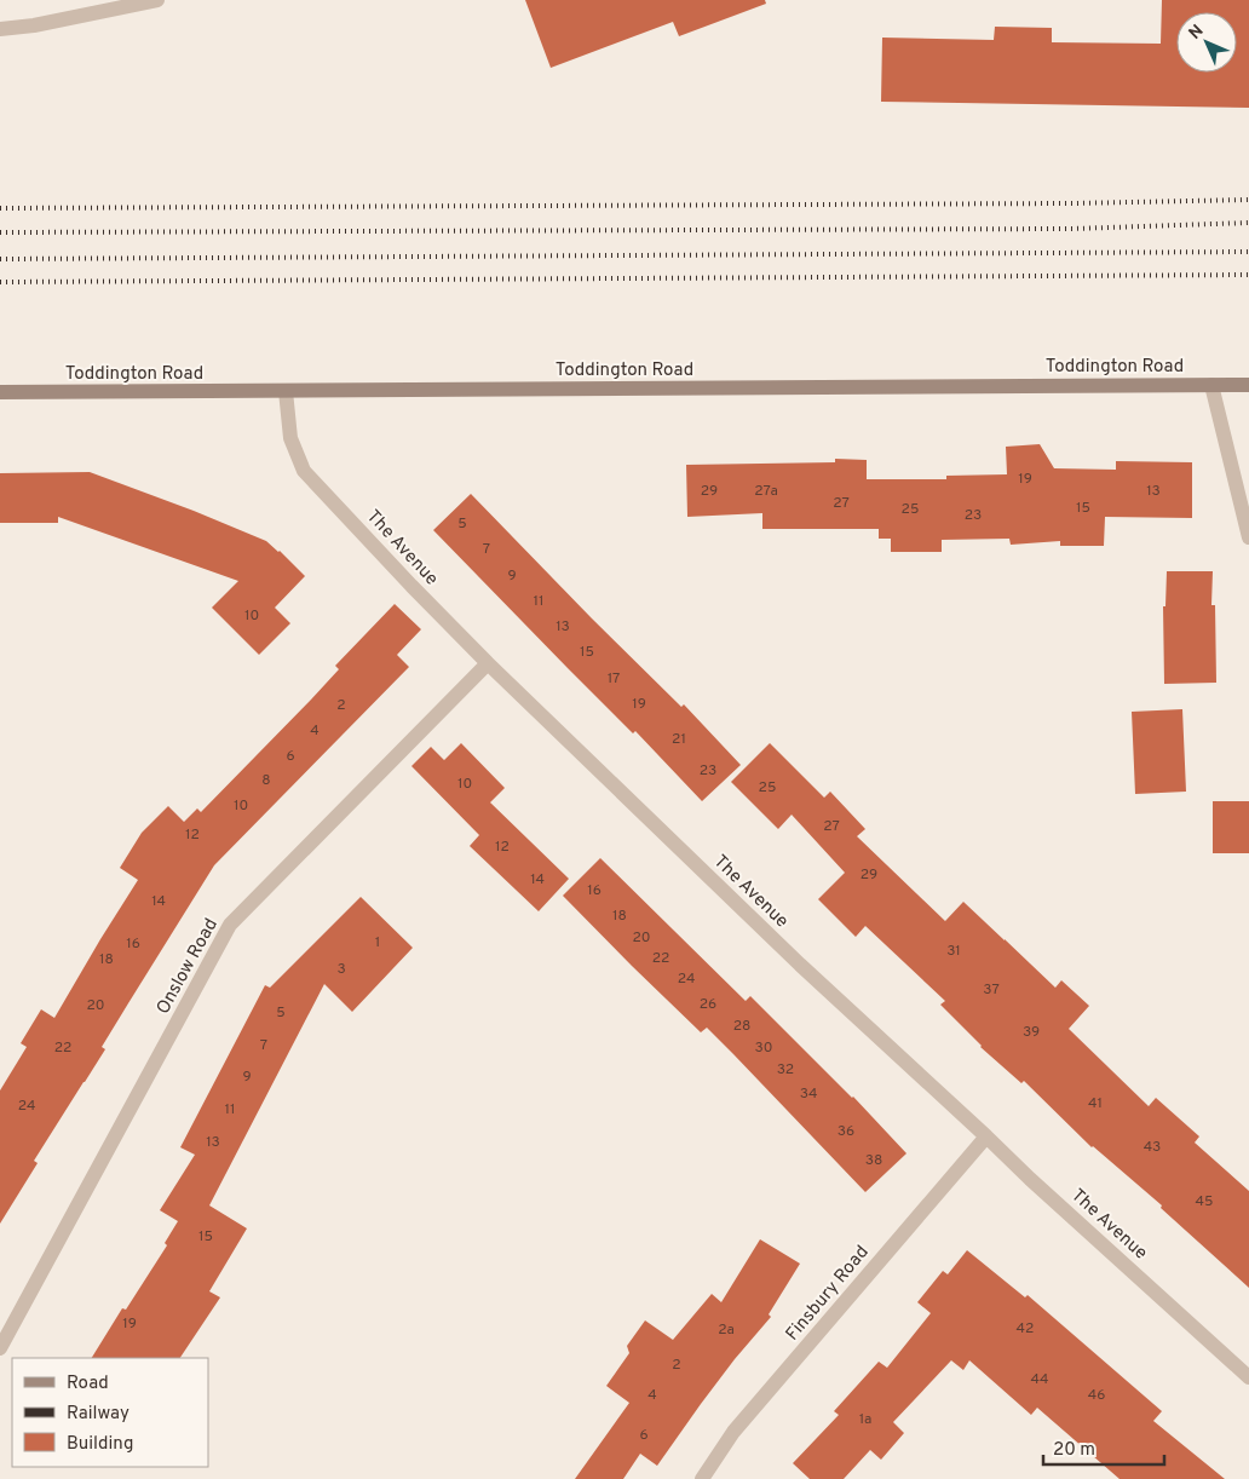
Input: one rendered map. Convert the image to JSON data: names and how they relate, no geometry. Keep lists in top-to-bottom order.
{
  "streets": {
    "main road": ["Toddington Road"],
    "street": ["The Avenue", "Onslow Road", "Finsbury Road"]
  },
  "crossings": [
    ["Toddington Road", "The Avenue"],
    ["The Avenue", "Onslow Road"],
    ["The Avenue", "Finsbury Road"]
  ],
  "house_numbers": [
    "19",
    "29",
    "27a",
    "13",
    "27",
    "15",
    "25",
    "23",
    "5",
    "7",
    "9",
    "11",
    "10",
    "13",
    "15",
    "17",
    "19",
    "2",
    "4",
    "21",
    "6",
    "23",
    "8",
    "10",
    "25",
    "10",
    "27",
    "12",
    "12",
    "29",
    "14",
    "16",
    "14",
    "18",
    "20",
    "1",
    "16",
    "31",
    "22",
    "18",
    "3",
    "24",
    "37",
    "26",
    "20",
    "5",
    "28",
    "39",
    "7",
    "22",
    "30",
    "32",
    "9",
    "34",
    "41",
    "24",
    "11",
    "36",
    "13",
    "43",
    "38",
    "45",
    "15",
    "19",
    "42",
    "2a",
    "2",
    "44",
    "4",
    "46",
    "1a",
    "6"
  ],
  "legend": ["Road", "Railway", "Building"],
  "scale_bar": "20 m",
  "north": "top left"
}
